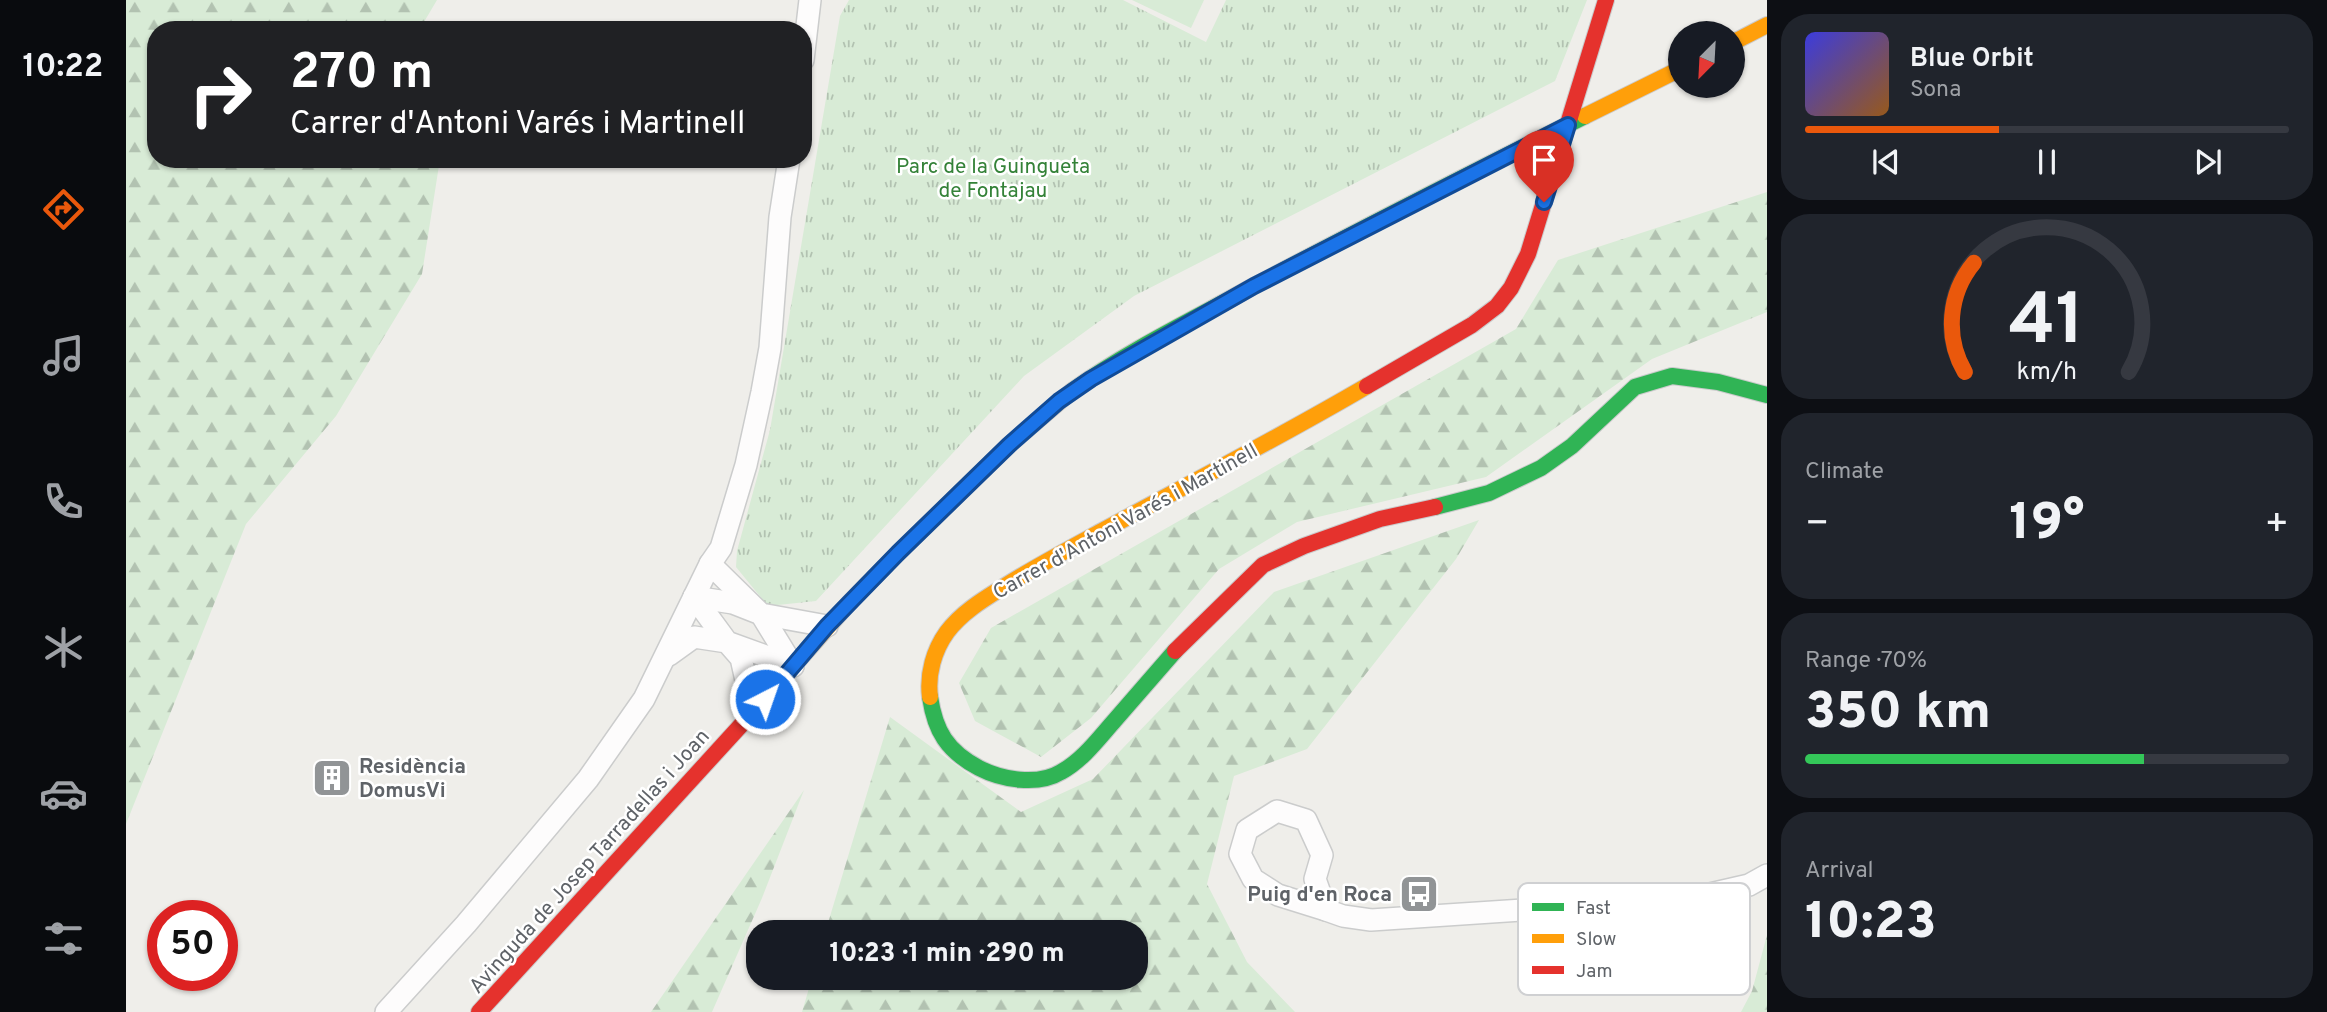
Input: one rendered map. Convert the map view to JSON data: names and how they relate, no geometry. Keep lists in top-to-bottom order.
{
  "streets": {
    "street": ["Carrer d'Antoni Varés i Martinell", "Avinguda de Josep Tarradellas i Joan"]
  },
  "crossings": [
    ["Carrer d'Antoni Varés i Martinell", "Avinguda de Josep Tarradellas i Joan"]
  ],
  "parks": ["Parc de la Guingueta de Fontajau"],
  "places": {
    "building": ["Residència DomusVi"],
    "bus stop": ["Puig d'en Roca"]
  },
  "legend": ["Fast", "Slow", "Jam"],
  "north": "bottom left",
  "page": {
    "tabs": "10:22",
    "turn": ["270 m", "Carrer d'Antoni Varés i Martinell"],
    "song": ["Blue Orbit", "Sona"],
    "tile": [
      "Climate",
      ["Range · 70%", "350 km"],
      ["Arrival", "10:23"]
    ],
    "heat": ["−", "19°", "+"],
    "limit": "50",
    "trip": "10:23 · 1 min · 290 m",
    "gauge": ["41", "km/h"]
  }
}
